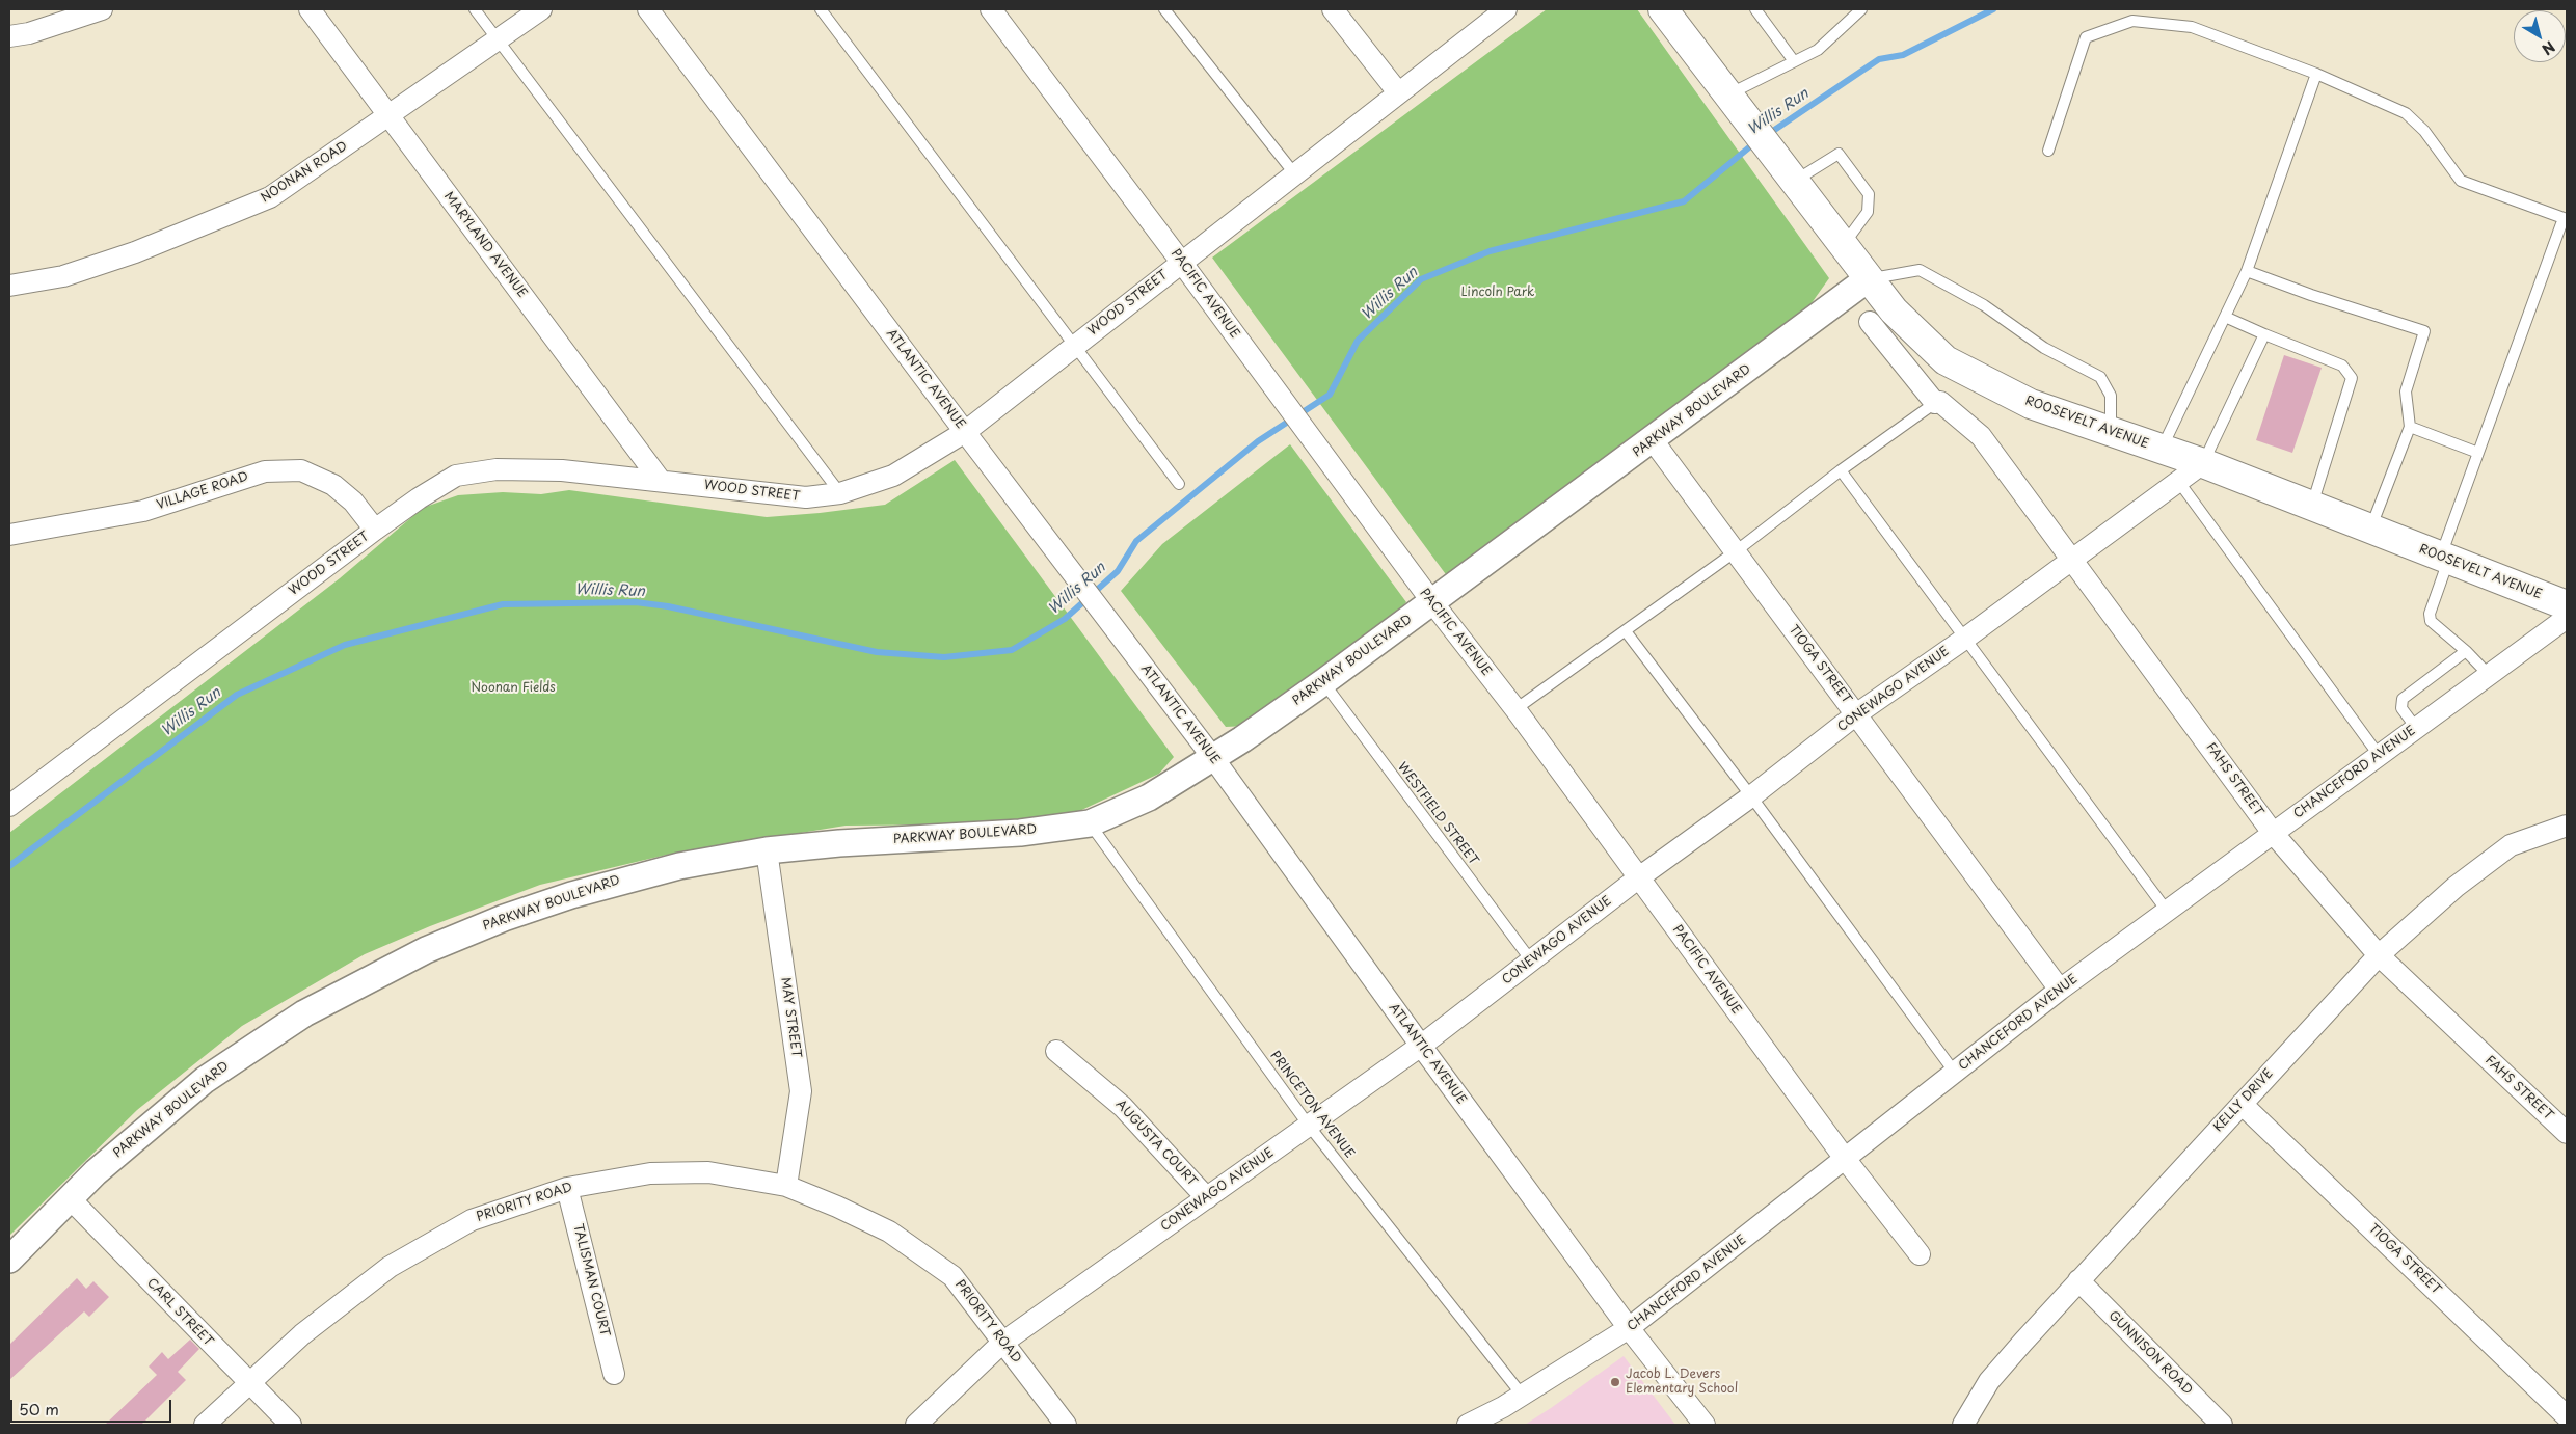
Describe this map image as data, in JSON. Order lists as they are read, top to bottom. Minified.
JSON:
{"streets":{"main road":["ROOSEVELT AVENUE"],"street":["NOONAN ROAD","MARYLAND AVENUE","PACIFIC AVENUE","WOOD STREET","ATLANTIC AVENUE","PARKWAY BOULEVARD","VILLAGE ROAD","TIOGA STREET","CONEWAGO AVENUE","CHANCEFORD AVENUE","FAHS STREET","MAY STREET","KELLY DRIVE","AUGUSTA COURT","PRIORITY ROAD","TALISMAN COURT","CARL STREET","GUNNISON ROAD"],"lane":["WESTFIELD STREET","PRINCETON AVENUE"]},"crossings":[["NOONAN ROAD","MARYLAND AVENUE"],["MARYLAND AVENUE","WOOD STREET"],["PACIFIC AVENUE","WOOD STREET"],["PACIFIC AVENUE","PARKWAY BOULEVARD"],["PACIFIC AVENUE","CONEWAGO AVENUE"],["PACIFIC AVENUE","CHANCEFORD AVENUE"],["WOOD STREET","ATLANTIC AVENUE"],["WOOD STREET","VILLAGE ROAD"],["ATLANTIC AVENUE","PARKWAY BOULEVARD"],["ATLANTIC AVENUE","CONEWAGO AVENUE"],["ATLANTIC AVENUE","CHANCEFORD AVENUE"],["PARKWAY BOULEVARD","ROOSEVELT AVENUE"],["PARKWAY BOULEVARD","TIOGA STREET"],["PARKWAY BOULEVARD","WESTFIELD STREET"],["PARKWAY BOULEVARD","MAY STREET"],["PARKWAY BOULEVARD","PRINCETON AVENUE"],["PARKWAY BOULEVARD","CARL STREET"],["ROOSEVELT AVENUE","CONEWAGO AVENUE"],["ROOSEVELT AVENUE","CHANCEFORD AVENUE"],["TIOGA STREET","CONEWAGO AVENUE"],["TIOGA STREET","CHANCEFORD AVENUE"],["TIOGA STREET","KELLY DRIVE"],["CONEWAGO AVENUE","FAHS STREET"],["CONEWAGO AVENUE","WESTFIELD STREET"],["CONEWAGO AVENUE","PRINCETON AVENUE"],["CONEWAGO AVENUE","AUGUSTA COURT"],["CONEWAGO AVENUE","PRIORITY ROAD"],["CHANCEFORD AVENUE","FAHS STREET"],["CHANCEFORD AVENUE","PRINCETON AVENUE"],["FAHS STREET","KELLY DRIVE"],["MAY STREET","PRIORITY ROAD"],["KELLY DRIVE","GUNNISON ROAD"],["PRIORITY ROAD","TALISMAN COURT"],["PRIORITY ROAD","CARL STREET"]],"water":["Willis Run"],"parks":["Lincoln Park","Noonan Fields"],"places":["Jacob L. Devers Elementary School"],"scale_bar":"50 m","north":"bottom right"}
